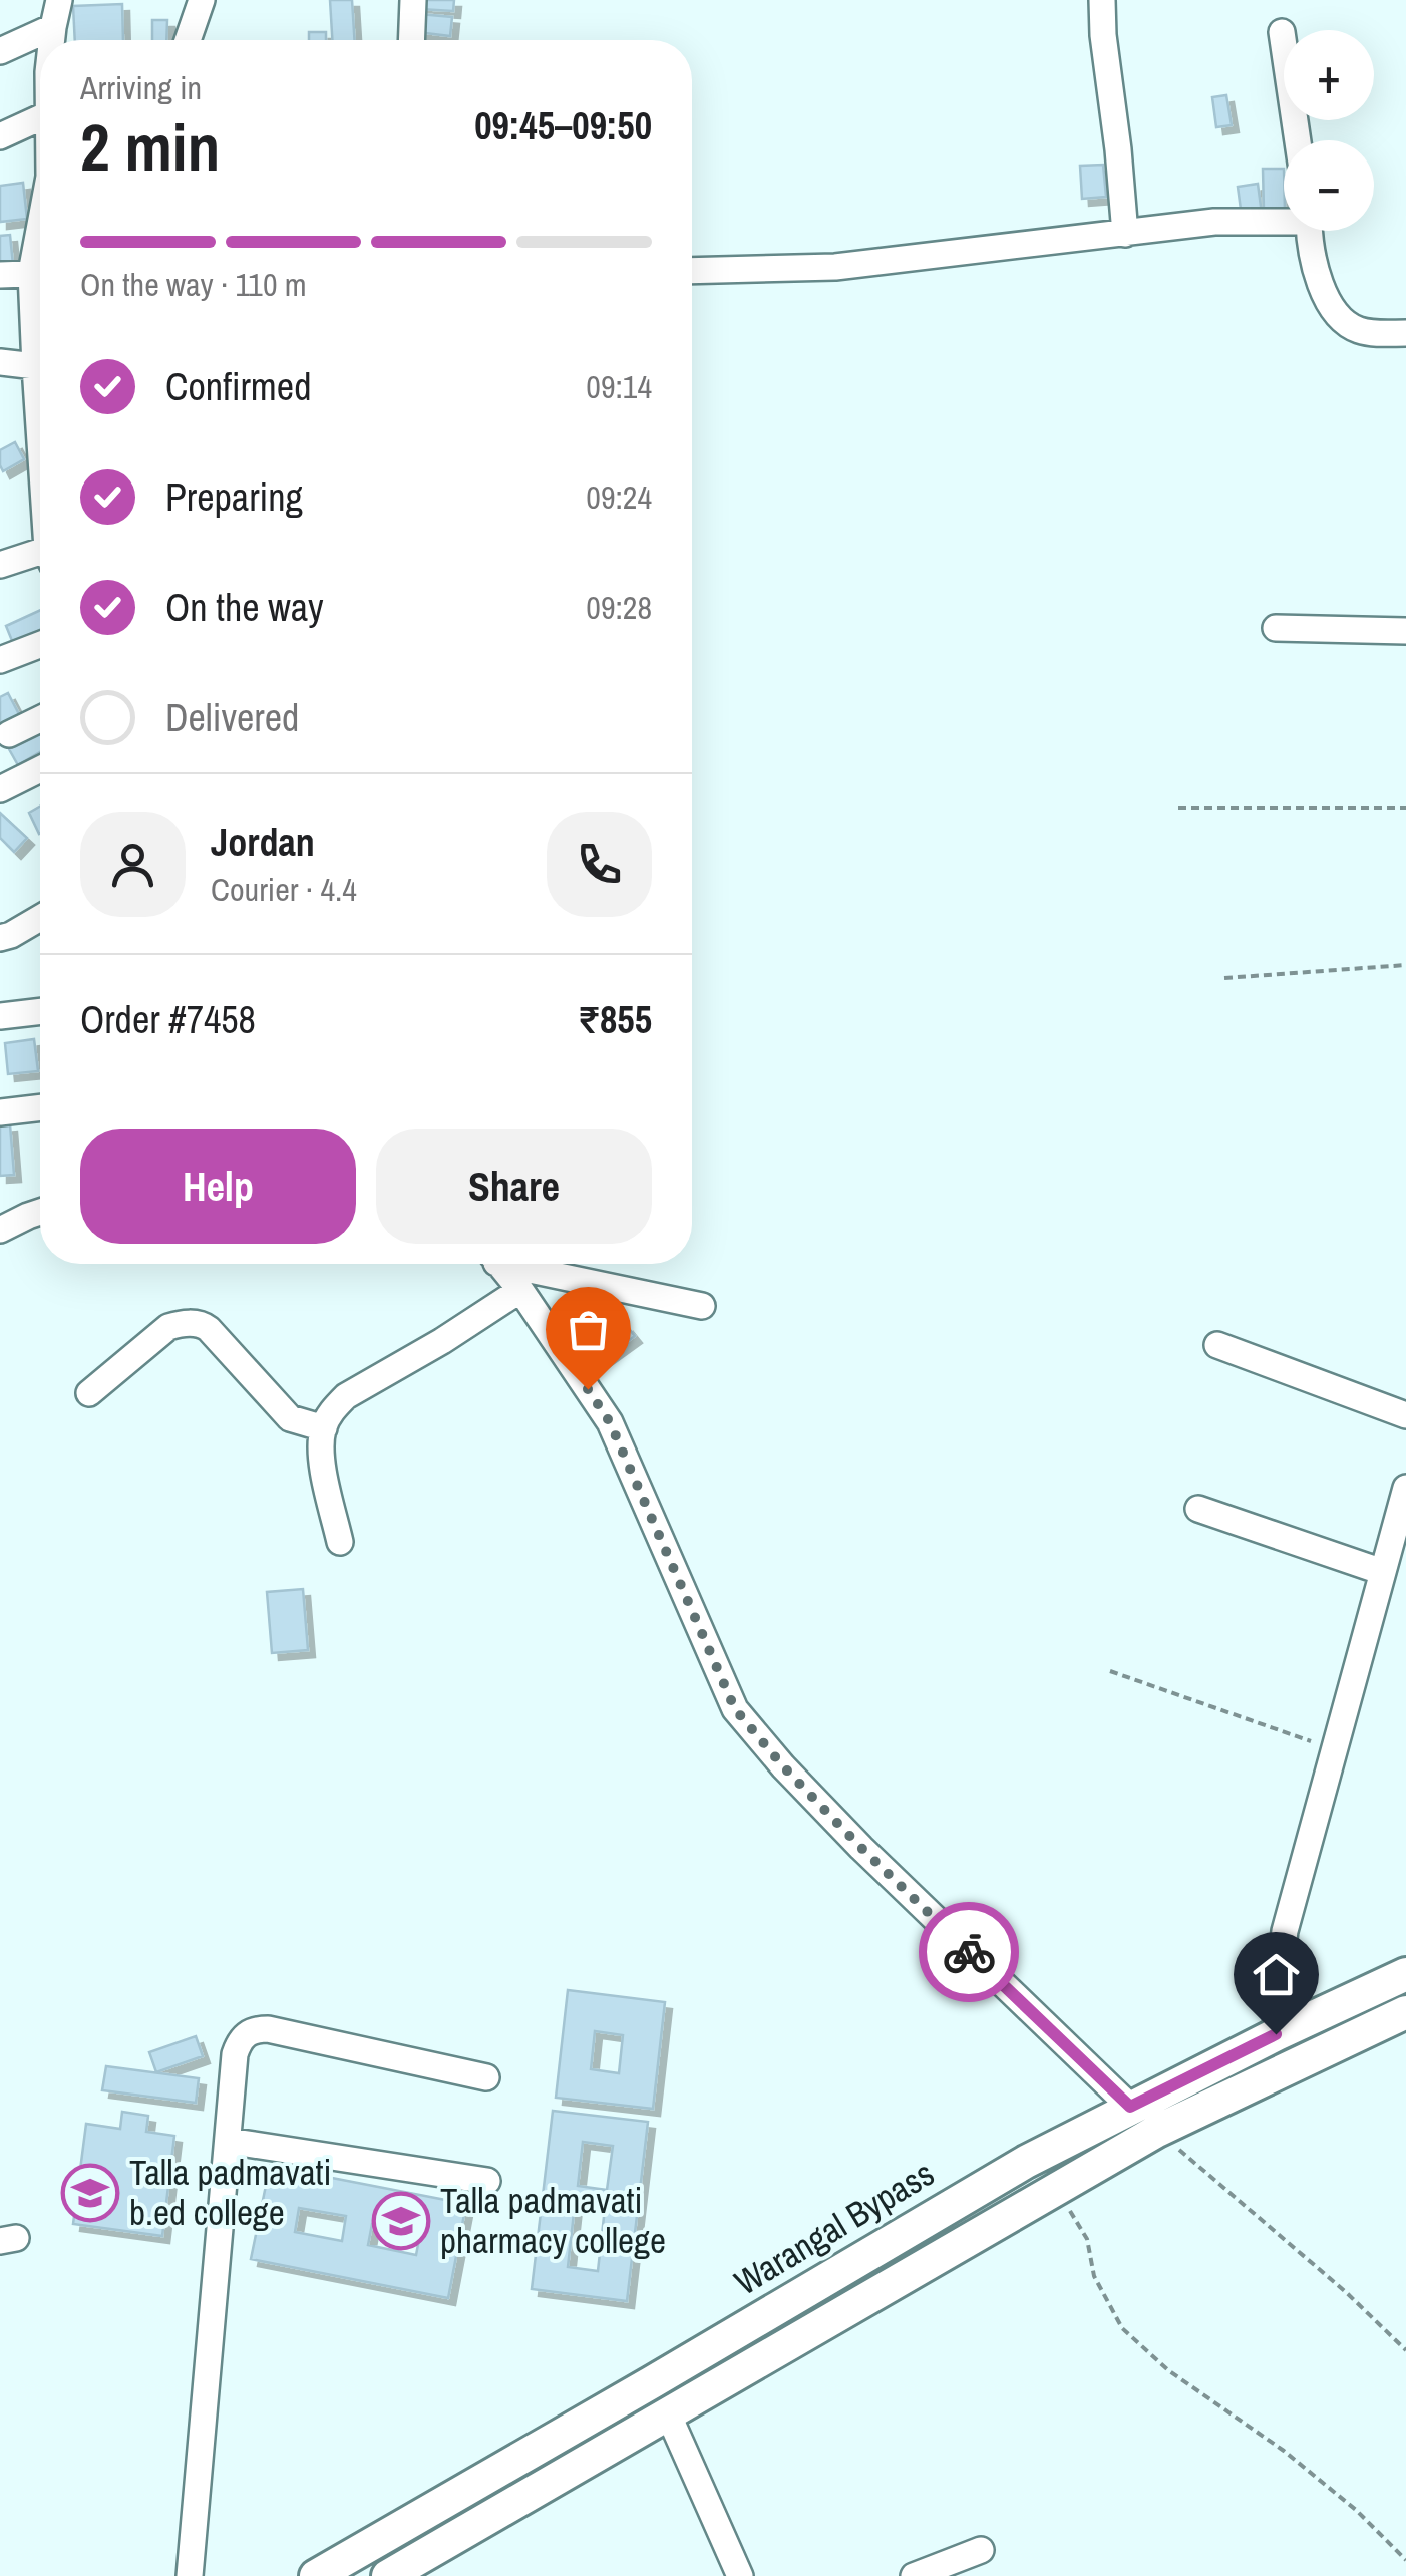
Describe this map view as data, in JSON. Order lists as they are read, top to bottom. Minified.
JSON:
{"streets":{"main road":["Warangal Bypass"]},"places":{"school or university":["Talla padmavati b.ed college","Talla padmavati pharmacy college"]},"page":{"map_buttons":["+","−"],"heading":["2 min","Arriving in","09:45–09:50"],"panel":["Jordan","Courier · 4.4","Order #7458","₹855"],"bar":"On the way · 110 m","list":[["Confirmed","09:14"],["Preparing","09:24"],["On the way","09:28"],"Delivered"],"buttons":["Help","Share"]}}
